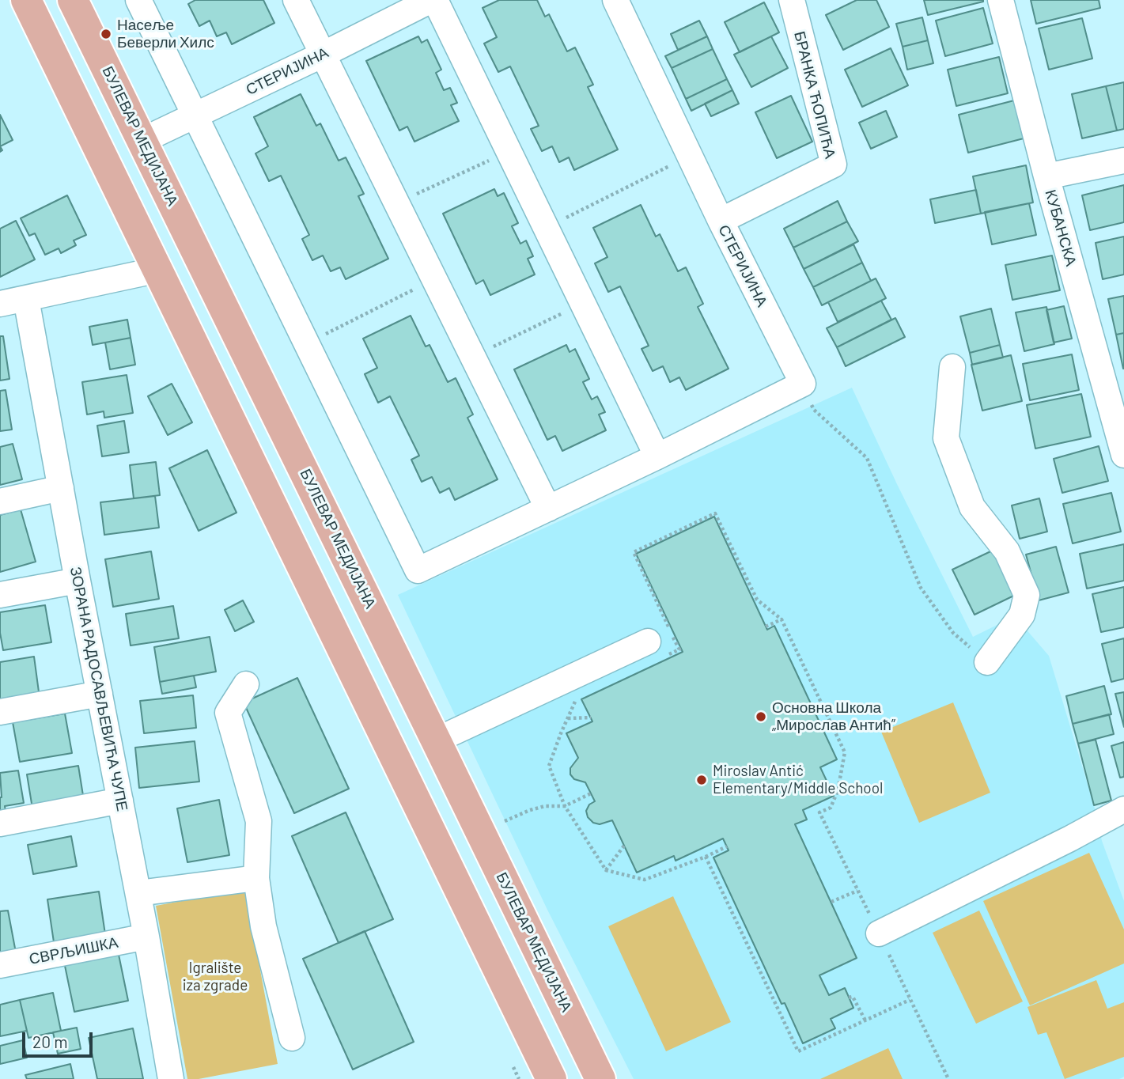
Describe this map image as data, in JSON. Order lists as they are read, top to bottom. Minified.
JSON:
{"streets":{"main road":["БУЛЕВАР МЕДИЈАНА"],"street":["СТЕРИЈИНА","БРАНКА ЋОПИЋА","КУБАНСКА","ЗОРАНА РАДОСАВЉЕВИЋА ЧУПЕ","СВРЉИШКА"]},"crossings":[["СТЕРИЈИНА","БРАНКА ЋОПИЋА"],["СТЕРИЈИНА","БУЛЕВАР МЕДИЈАНА"],["ЗОРАНА РАДОСАВЉЕВИЋА ЧУПЕ","СВРЉИШКА"]],"parks":["Igralište iza zgrade"],"places":["Насеље Беверли Хилс","Основна Школа „Мирослав Антић”","Miroslav Antić Elementary/Middle School"],"scale_bar":"20 m"}
